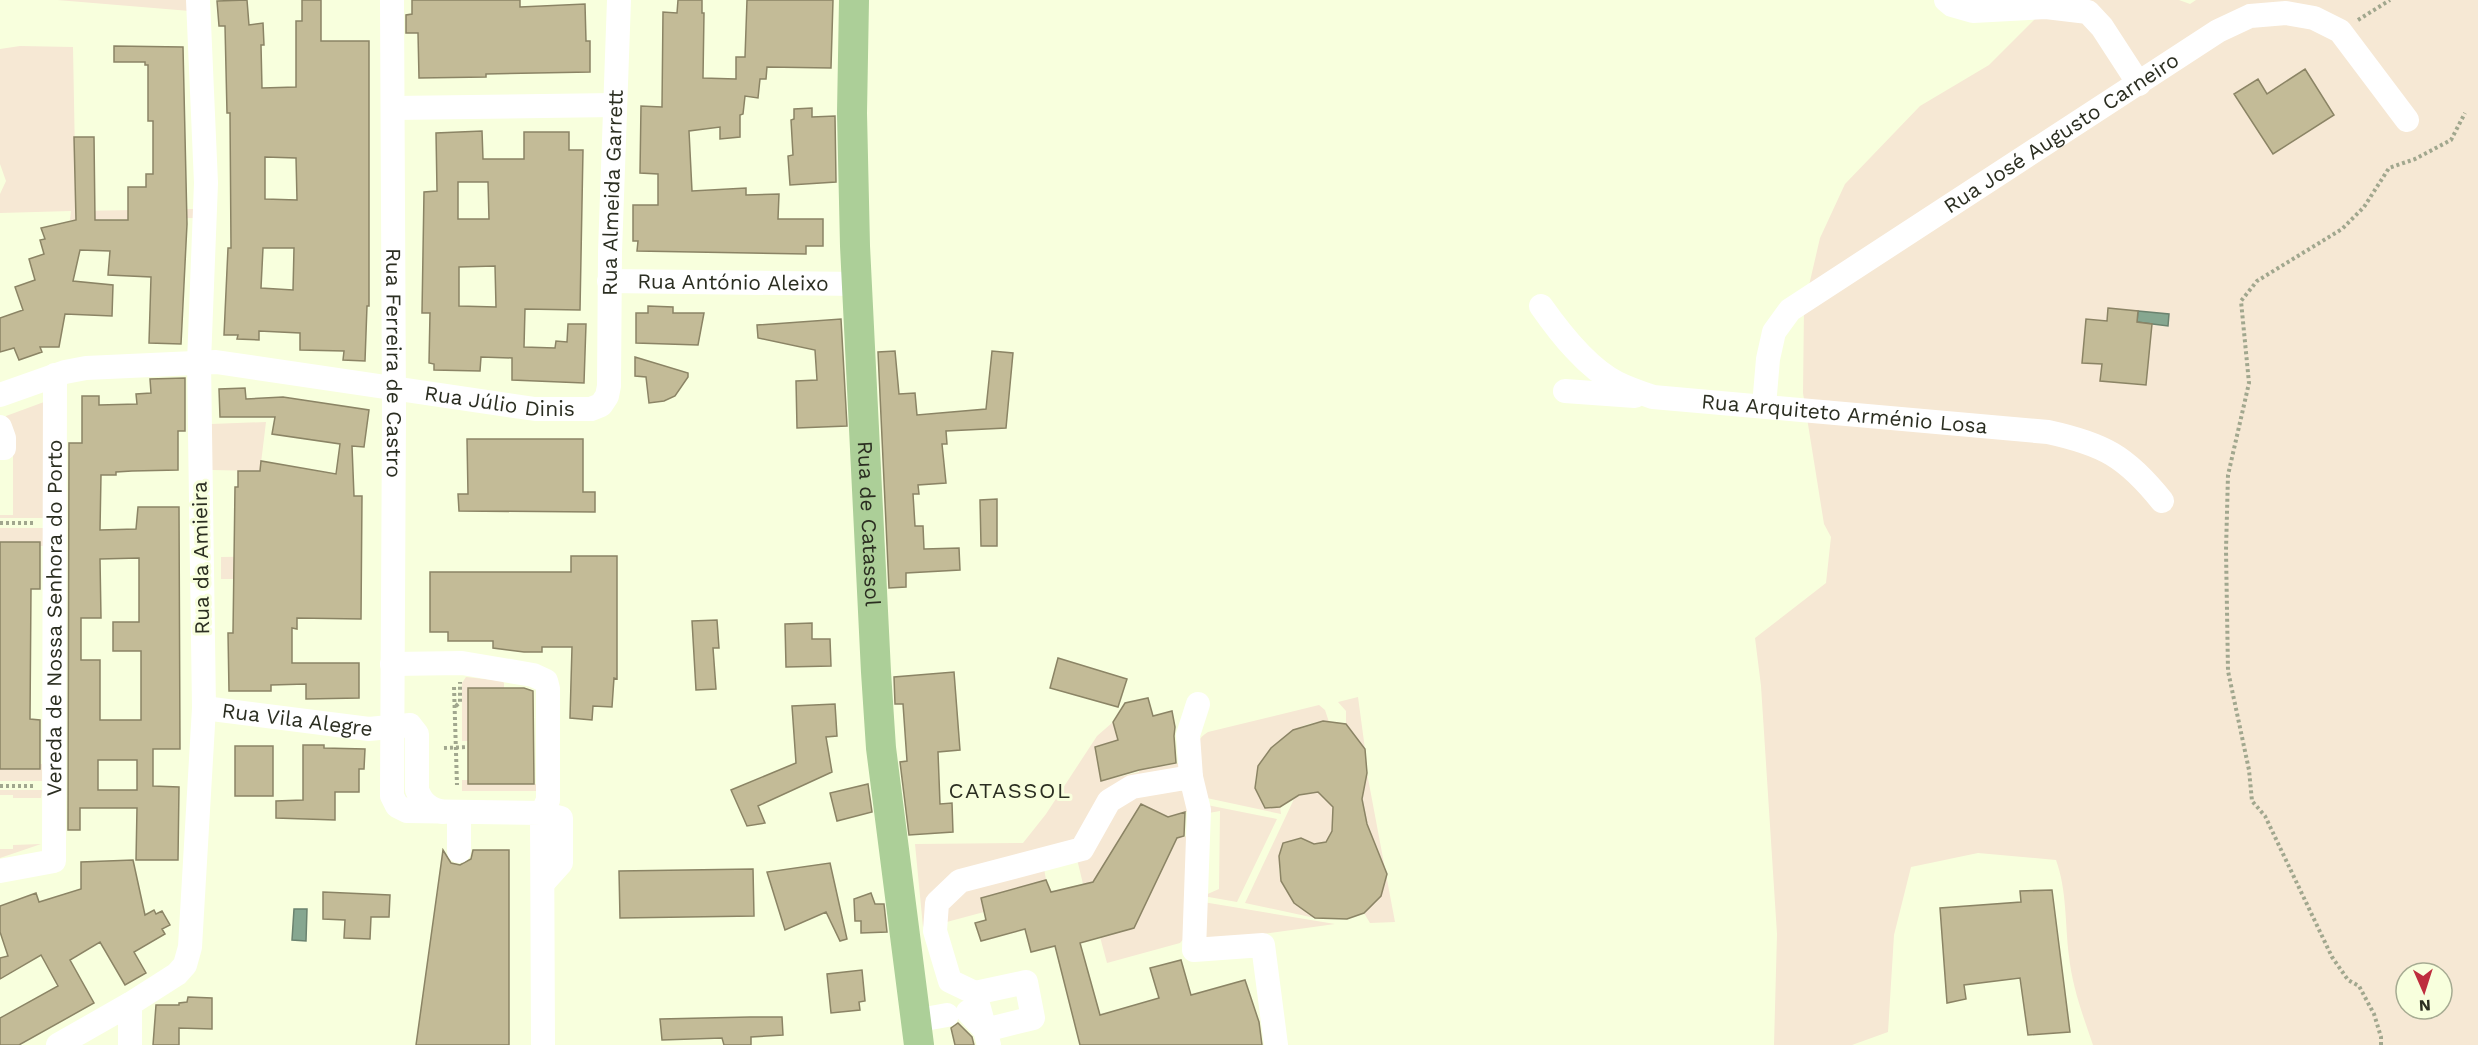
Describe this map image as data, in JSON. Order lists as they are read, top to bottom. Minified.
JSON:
{"streets":{"main road":["Rua de Catassol"],"street":["Rua José Augusto Carneiro","Rua Almeida Garrett","Rua António Aleixo","Rua Ferreira de Castro","Rua Júlio Dinis","Rua Arquiteto Arménio Losa","Rua da Amieira","Vereda de Nossa Senhora do Porto","Rua Vila Alegre"]},"crossings":[["Rua José Augusto Carneiro","Rua Arquiteto Arménio Losa"],["Rua Almeida Garrett","Rua António Aleixo"],["Rua Almeida Garrett","Rua Júlio Dinis"],["Rua António Aleixo","Rua de Catassol"],["Rua Ferreira de Castro","Rua Júlio Dinis"],["Rua Ferreira de Castro","Rua Vila Alegre"],["Rua Júlio Dinis","Rua da Amieira"],["Rua Júlio Dinis","Vereda de Nossa Senhora do Porto"],["Rua da Amieira","Rua Vila Alegre"]],"districts":["CATASSOL"],"north":"bottom"}
